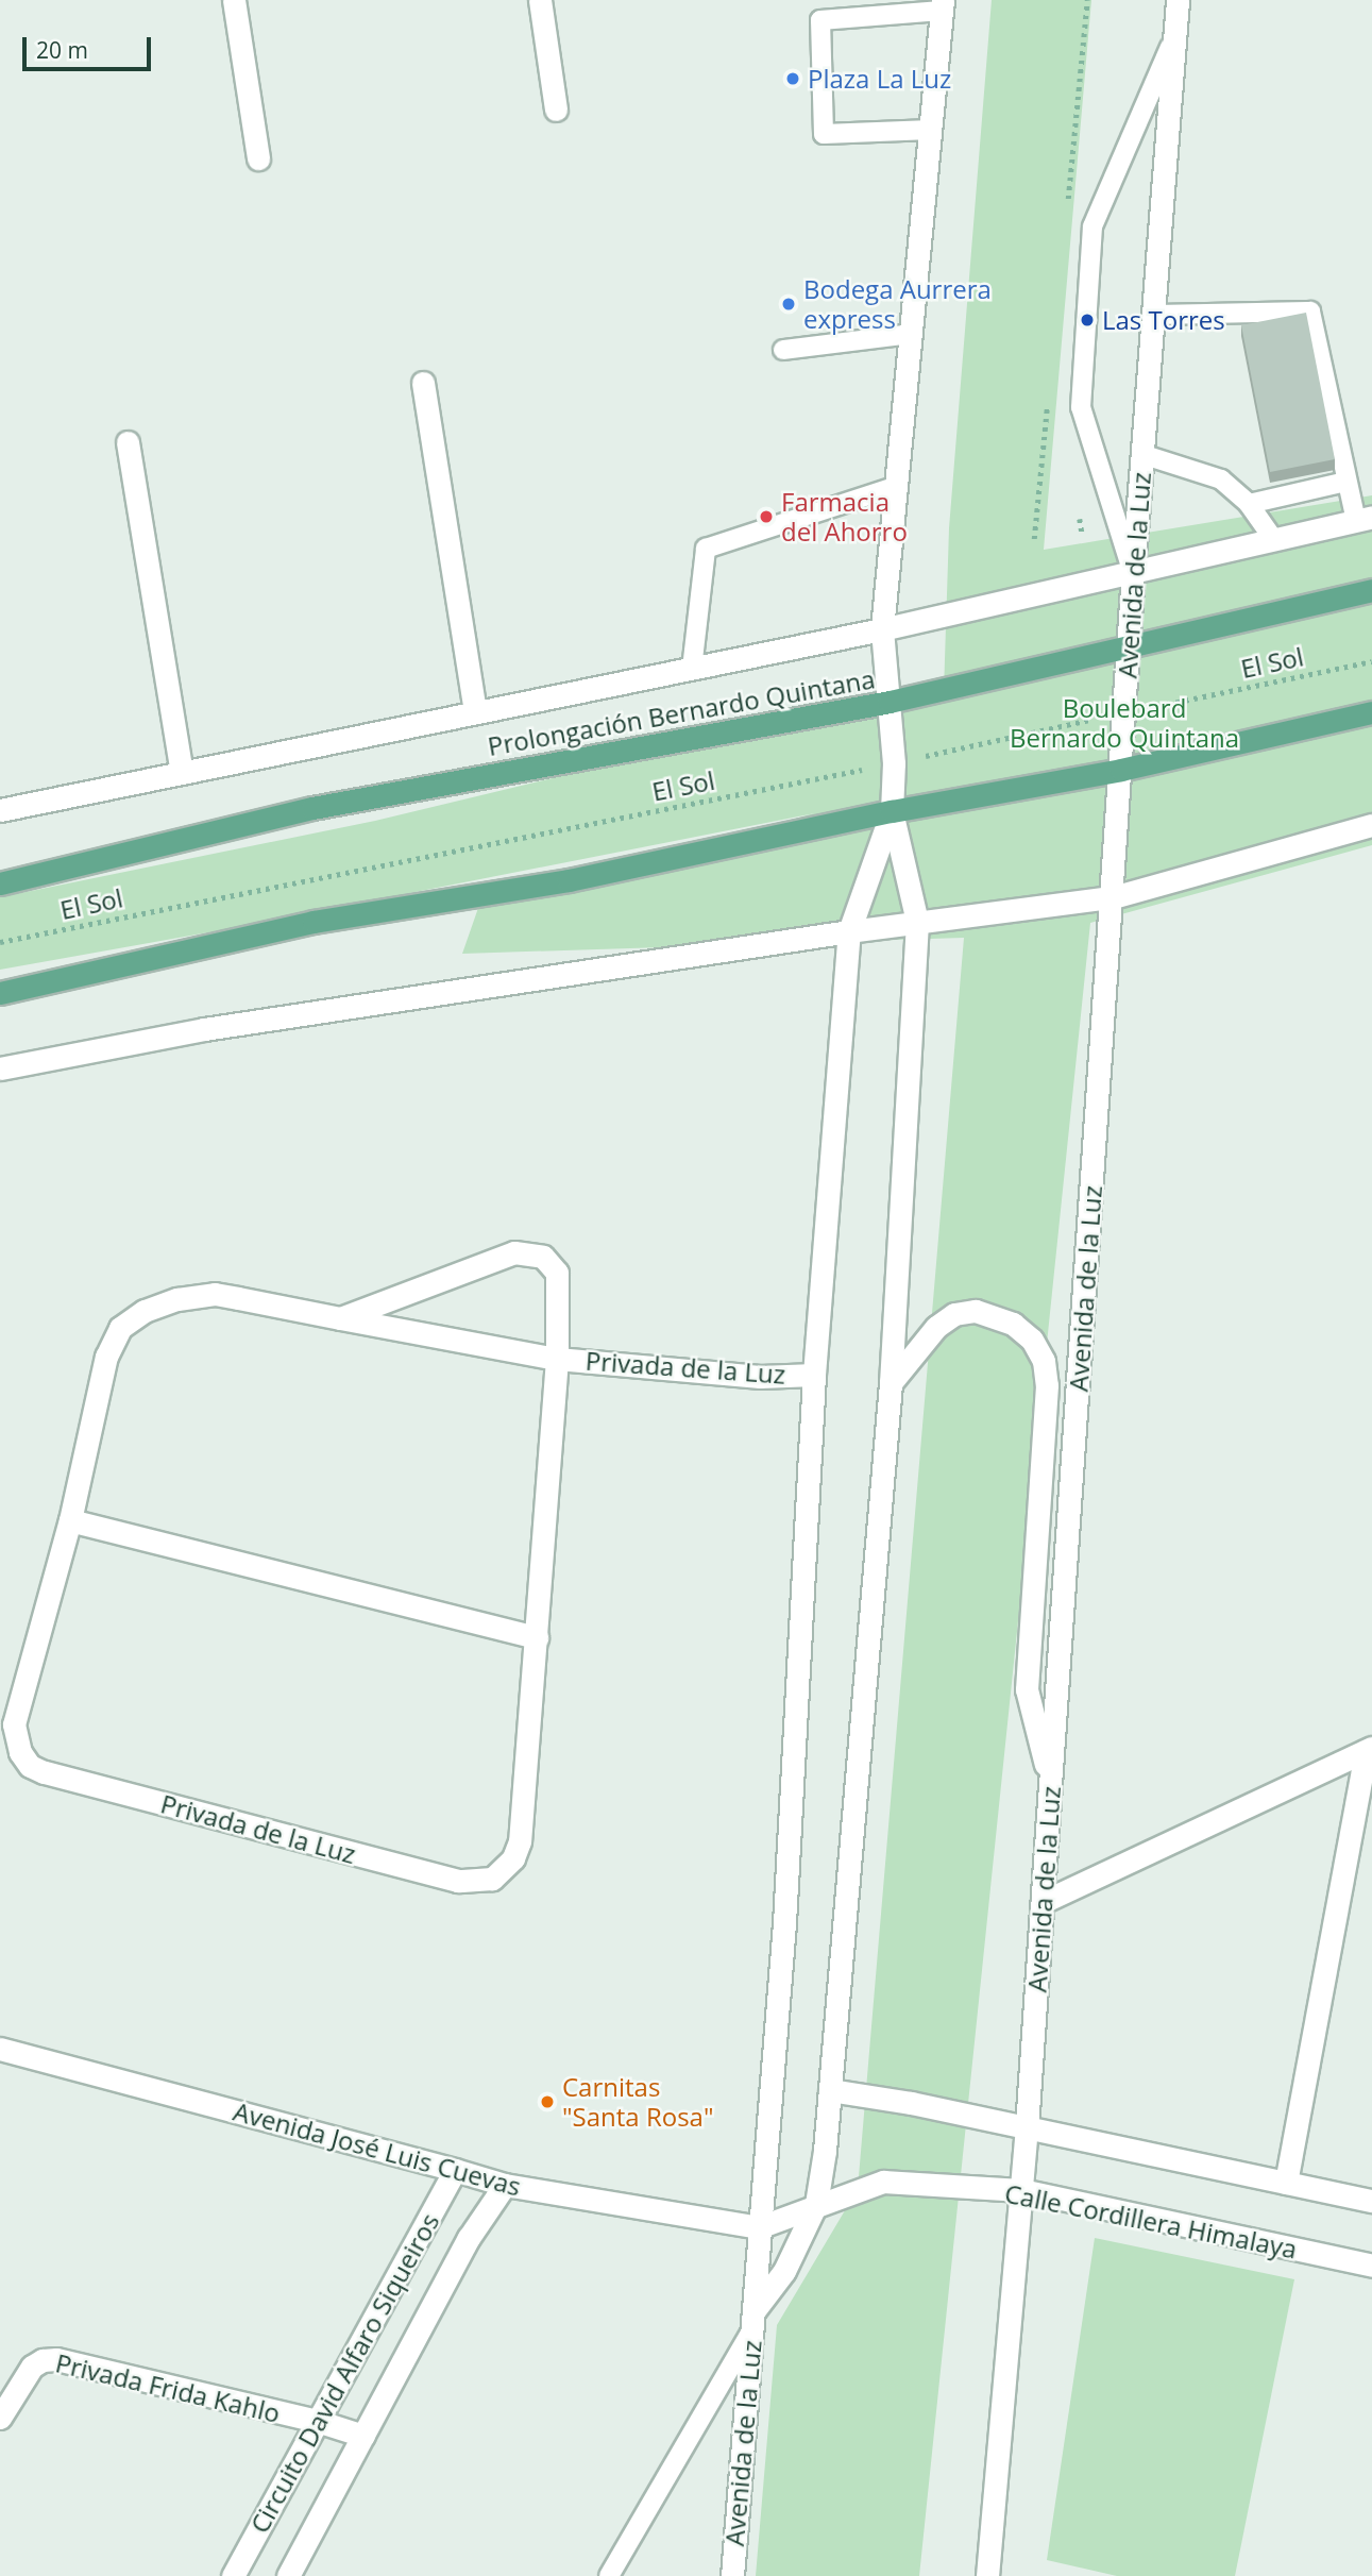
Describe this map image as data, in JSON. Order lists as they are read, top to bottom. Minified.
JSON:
{"streets":{"main road":["Prolongación Bernardo Quintana"],"street":["Avenida de la Luz","Privada de la Luz","Avenida José Luis Cuevas","Calle Cordillera Himalaya","Circuito David Alfaro Siqueiros","Privada Frida Kahlo"],"path":["El Sol"]},"crossings":[["Avenida de la Luz","El Sol"],["Avenida de la Luz","Prolongación Bernardo Quintana"],["Avenida de la Luz","Privada de la Luz"],["Avenida de la Luz","Avenida José Luis Cuevas"],["Avenida de la Luz","Calle Cordillera Himalaya"],["Avenida José Luis Cuevas","Calle Cordillera Himalaya"],["Avenida José Luis Cuevas","Circuito David Alfaro Siqueiros"],["Circuito David Alfaro Siqueiros","Privada Frida Kahlo"]],"parks":["Boulebard Bernardo Quintana"],"places":["Plaza La Luz","Bodega Aurrera express","Las Torres","Farmacia del Ahorro","Carnitas \"Santa Rosa\""],"scale_bar":"20 m"}
